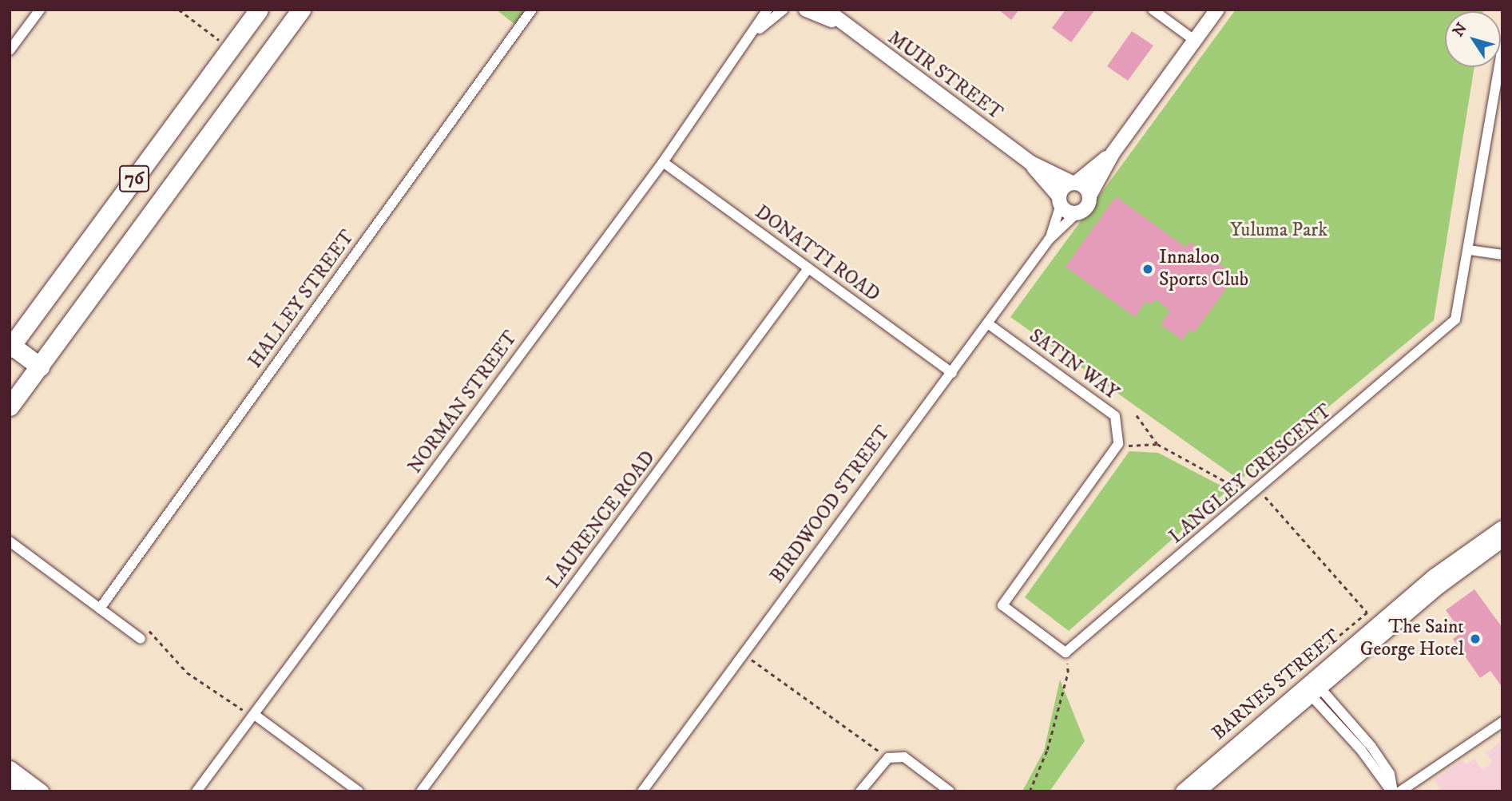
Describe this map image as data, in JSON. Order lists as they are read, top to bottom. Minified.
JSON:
{"streets":{"highway":["76"],"main road":["MUIR STREET","BARNES STREET"],"street":["DONATTI ROAD","HALLEY STREET","SATIN WAY","NORMAN STREET","LANGLEY CRESCENT","BIRDWOOD STREET","LAURENCE ROAD"]},"crossings":[["MUIR STREET","BIRDWOOD STREET"],["DONATTI ROAD","NORMAN STREET"],["DONATTI ROAD","BIRDWOOD STREET"],["DONATTI ROAD","LAURENCE ROAD"],["SATIN WAY","BIRDWOOD STREET"]],"parks":["Yuluma Park"],"places":["Innaloo Sports Club","The Saint George Hotel"],"north":"top left"}
